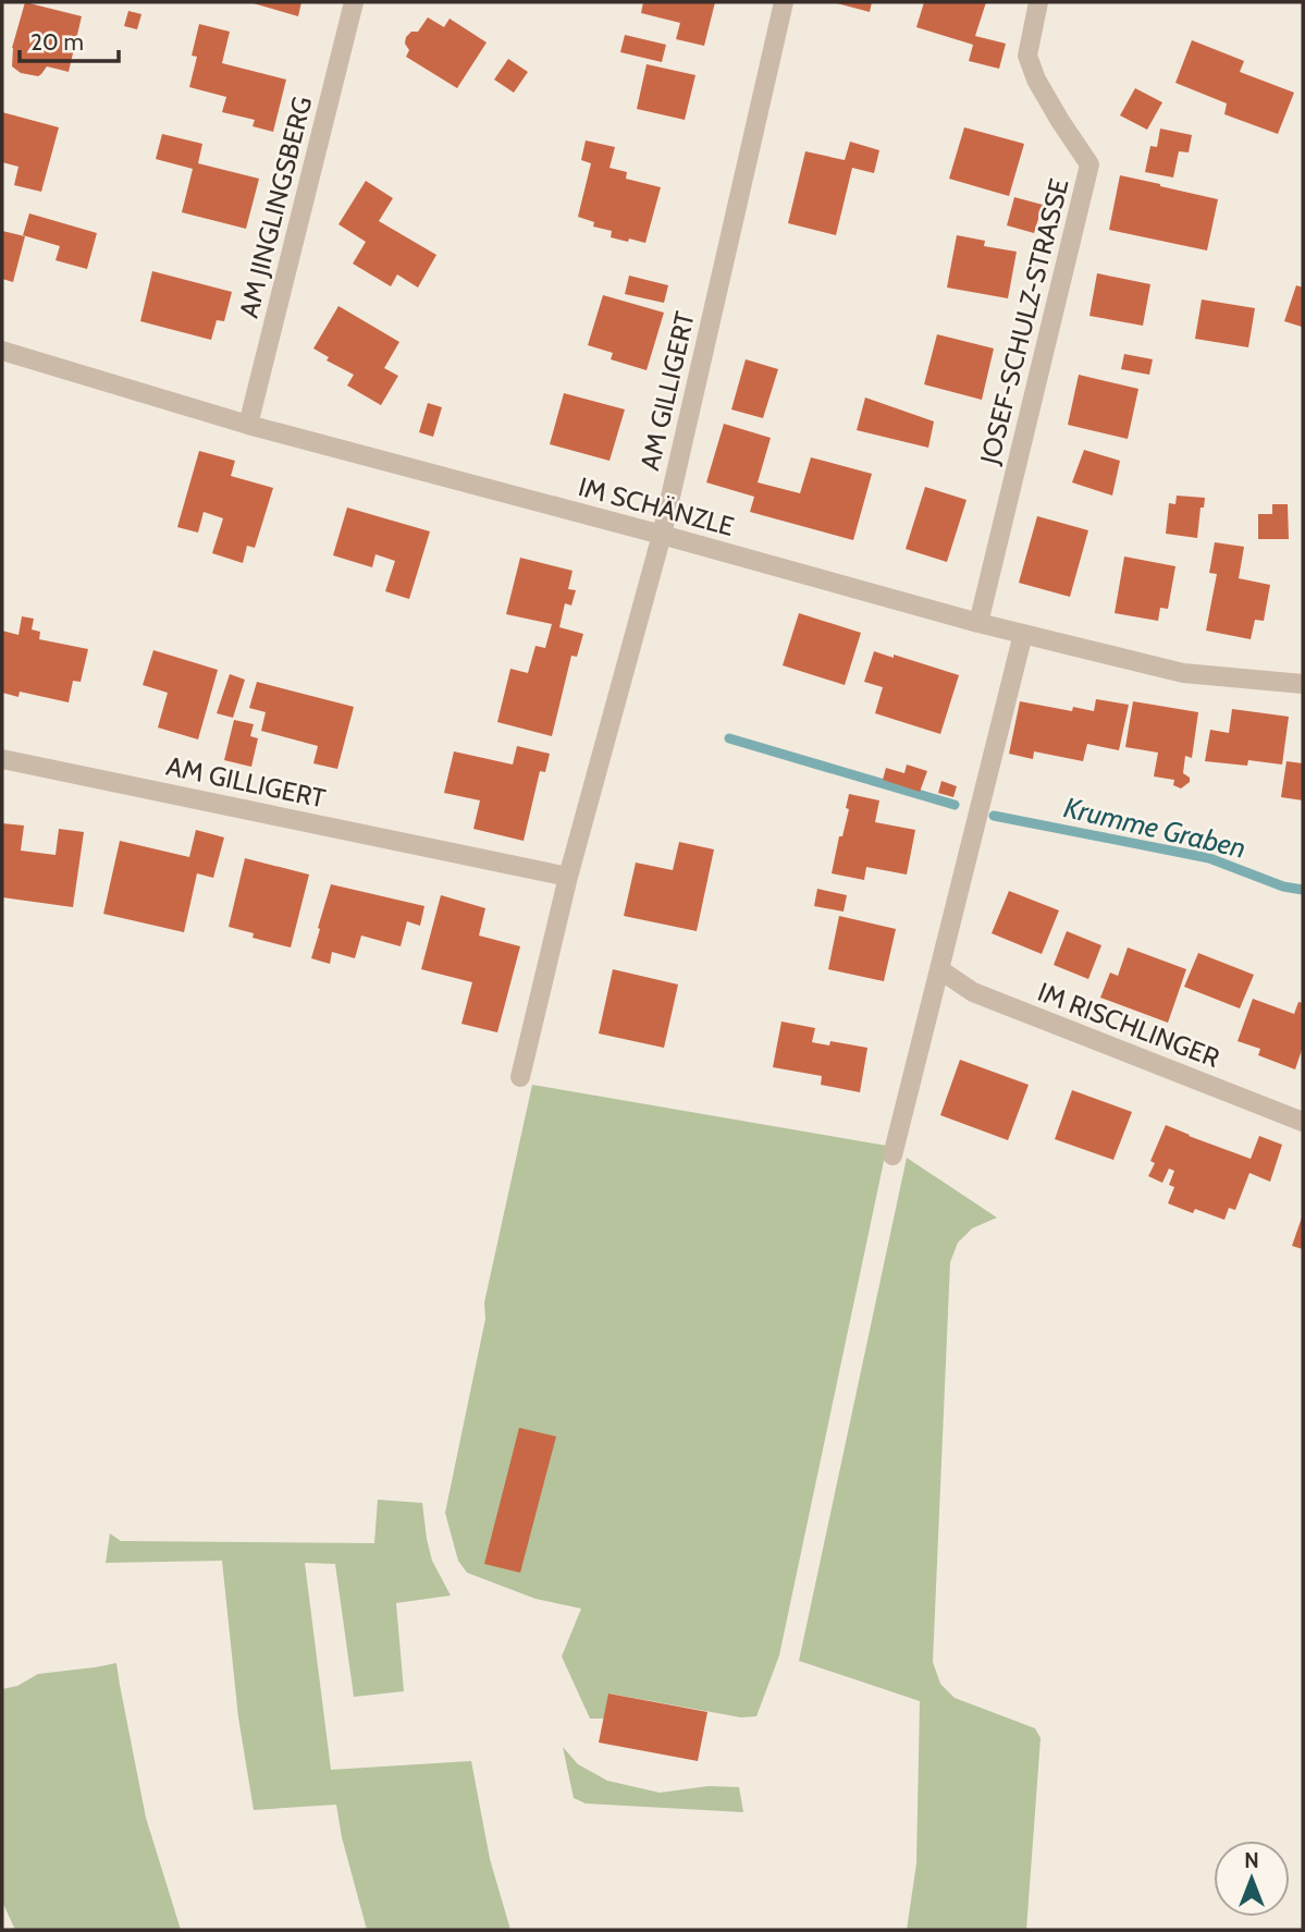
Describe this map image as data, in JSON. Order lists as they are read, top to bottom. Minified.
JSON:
{"streets":{"street":["AM JINGLINGSBERG","JOSEF-SCHULZ-STRASSE","AM GILLIGERT","IM SCHÄNZLE","IM RISCHLINGER"]},"crossings":[["AM JINGLINGSBERG","IM SCHÄNZLE"],["JOSEF-SCHULZ-STRASSE","IM SCHÄNZLE"],["AM GILLIGERT","IM SCHÄNZLE"]],"water":["Krumme Graben"],"scale_bar":"20 m","north":"top"}
